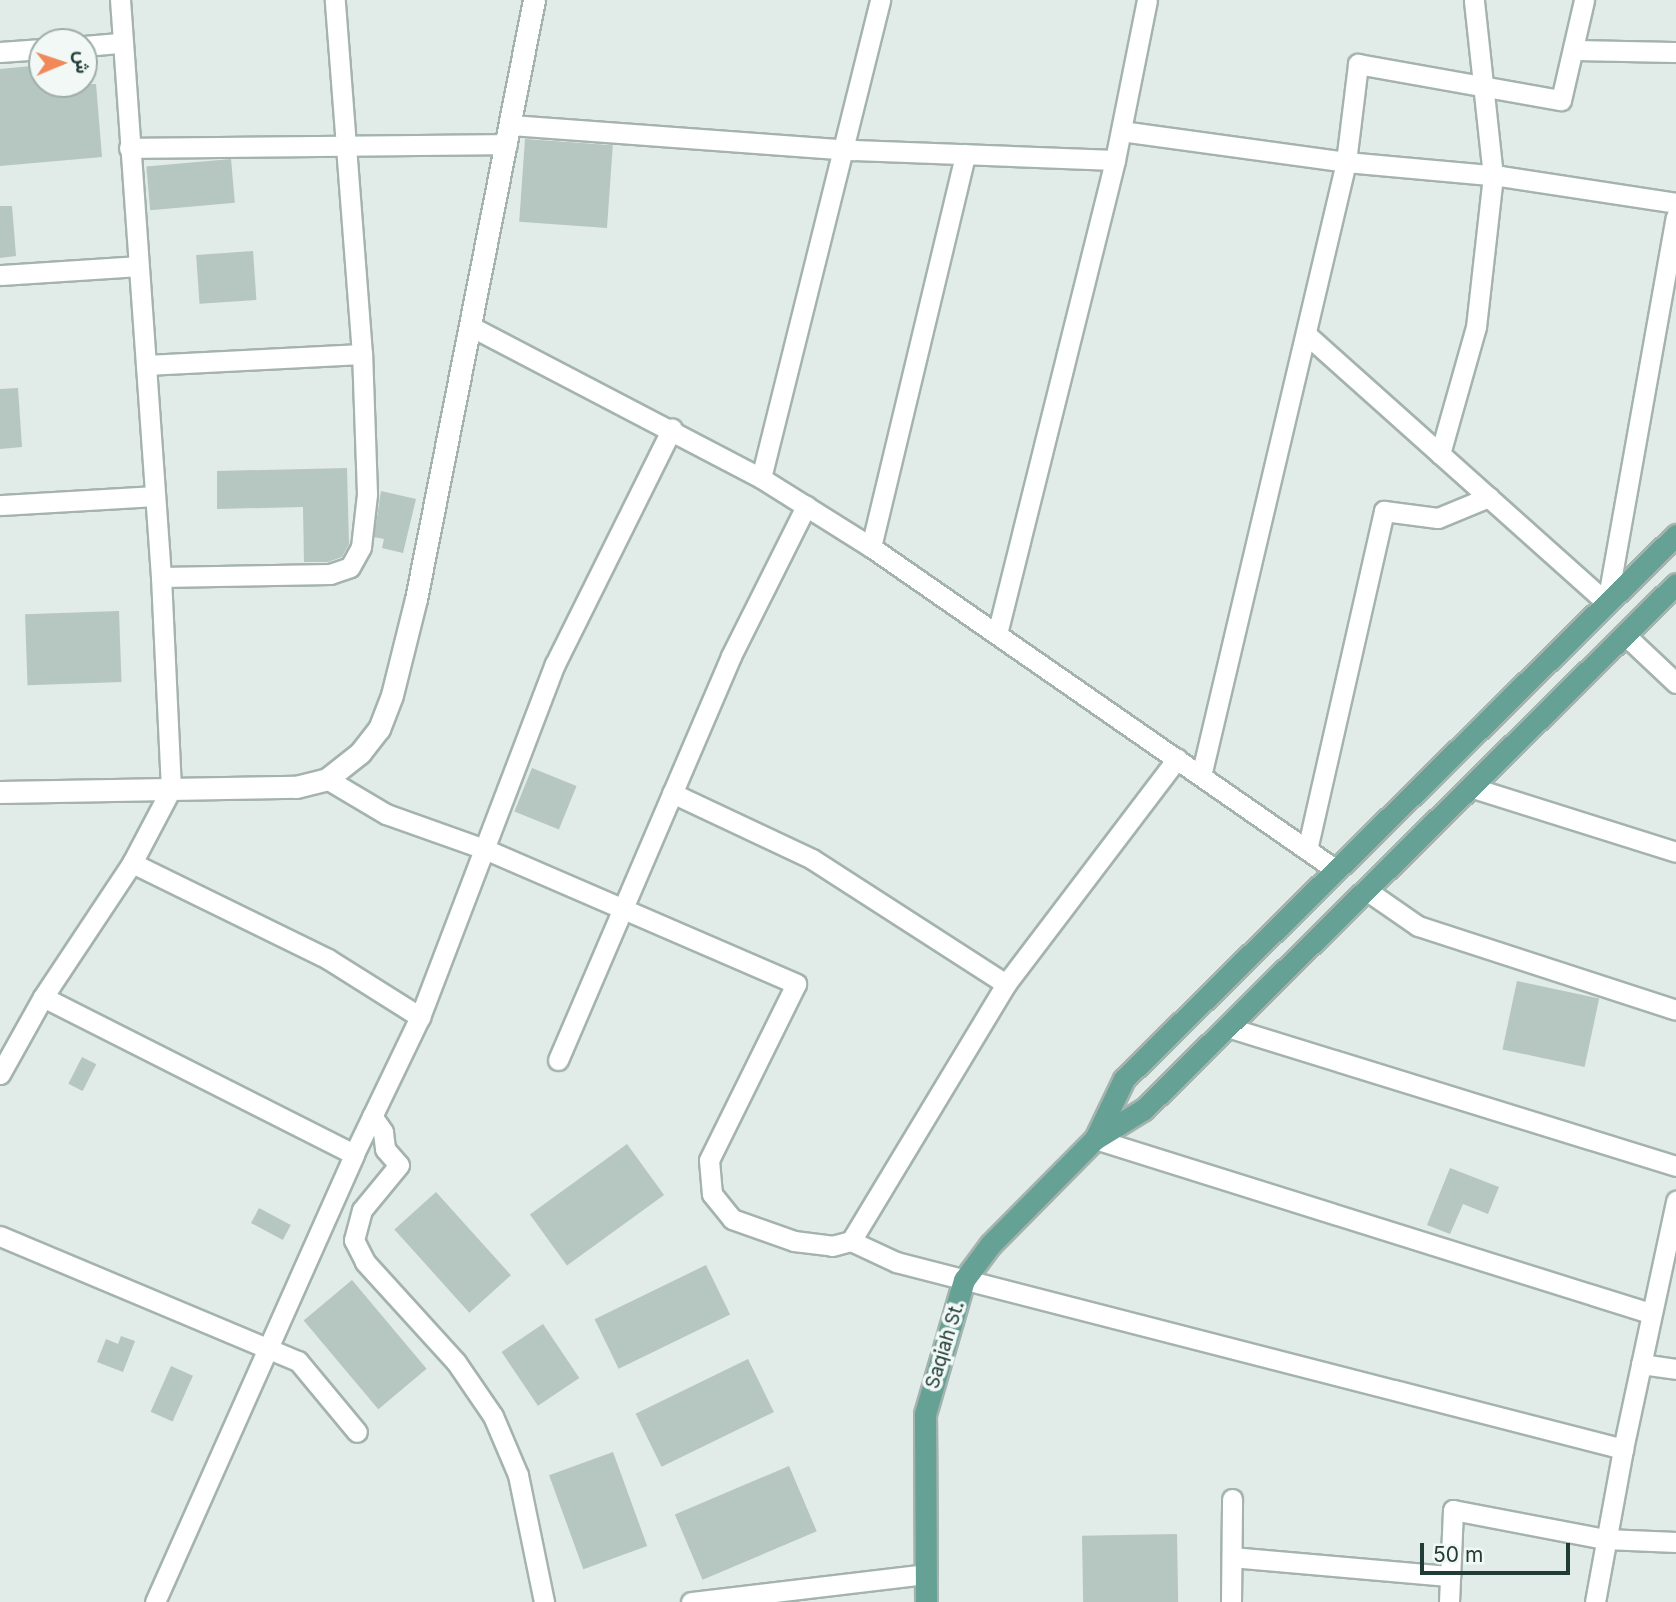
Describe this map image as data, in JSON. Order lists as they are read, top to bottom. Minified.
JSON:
{"streets":{"main road":["Saqiah St."]},"scale_bar":"50 m","north":"right"}
